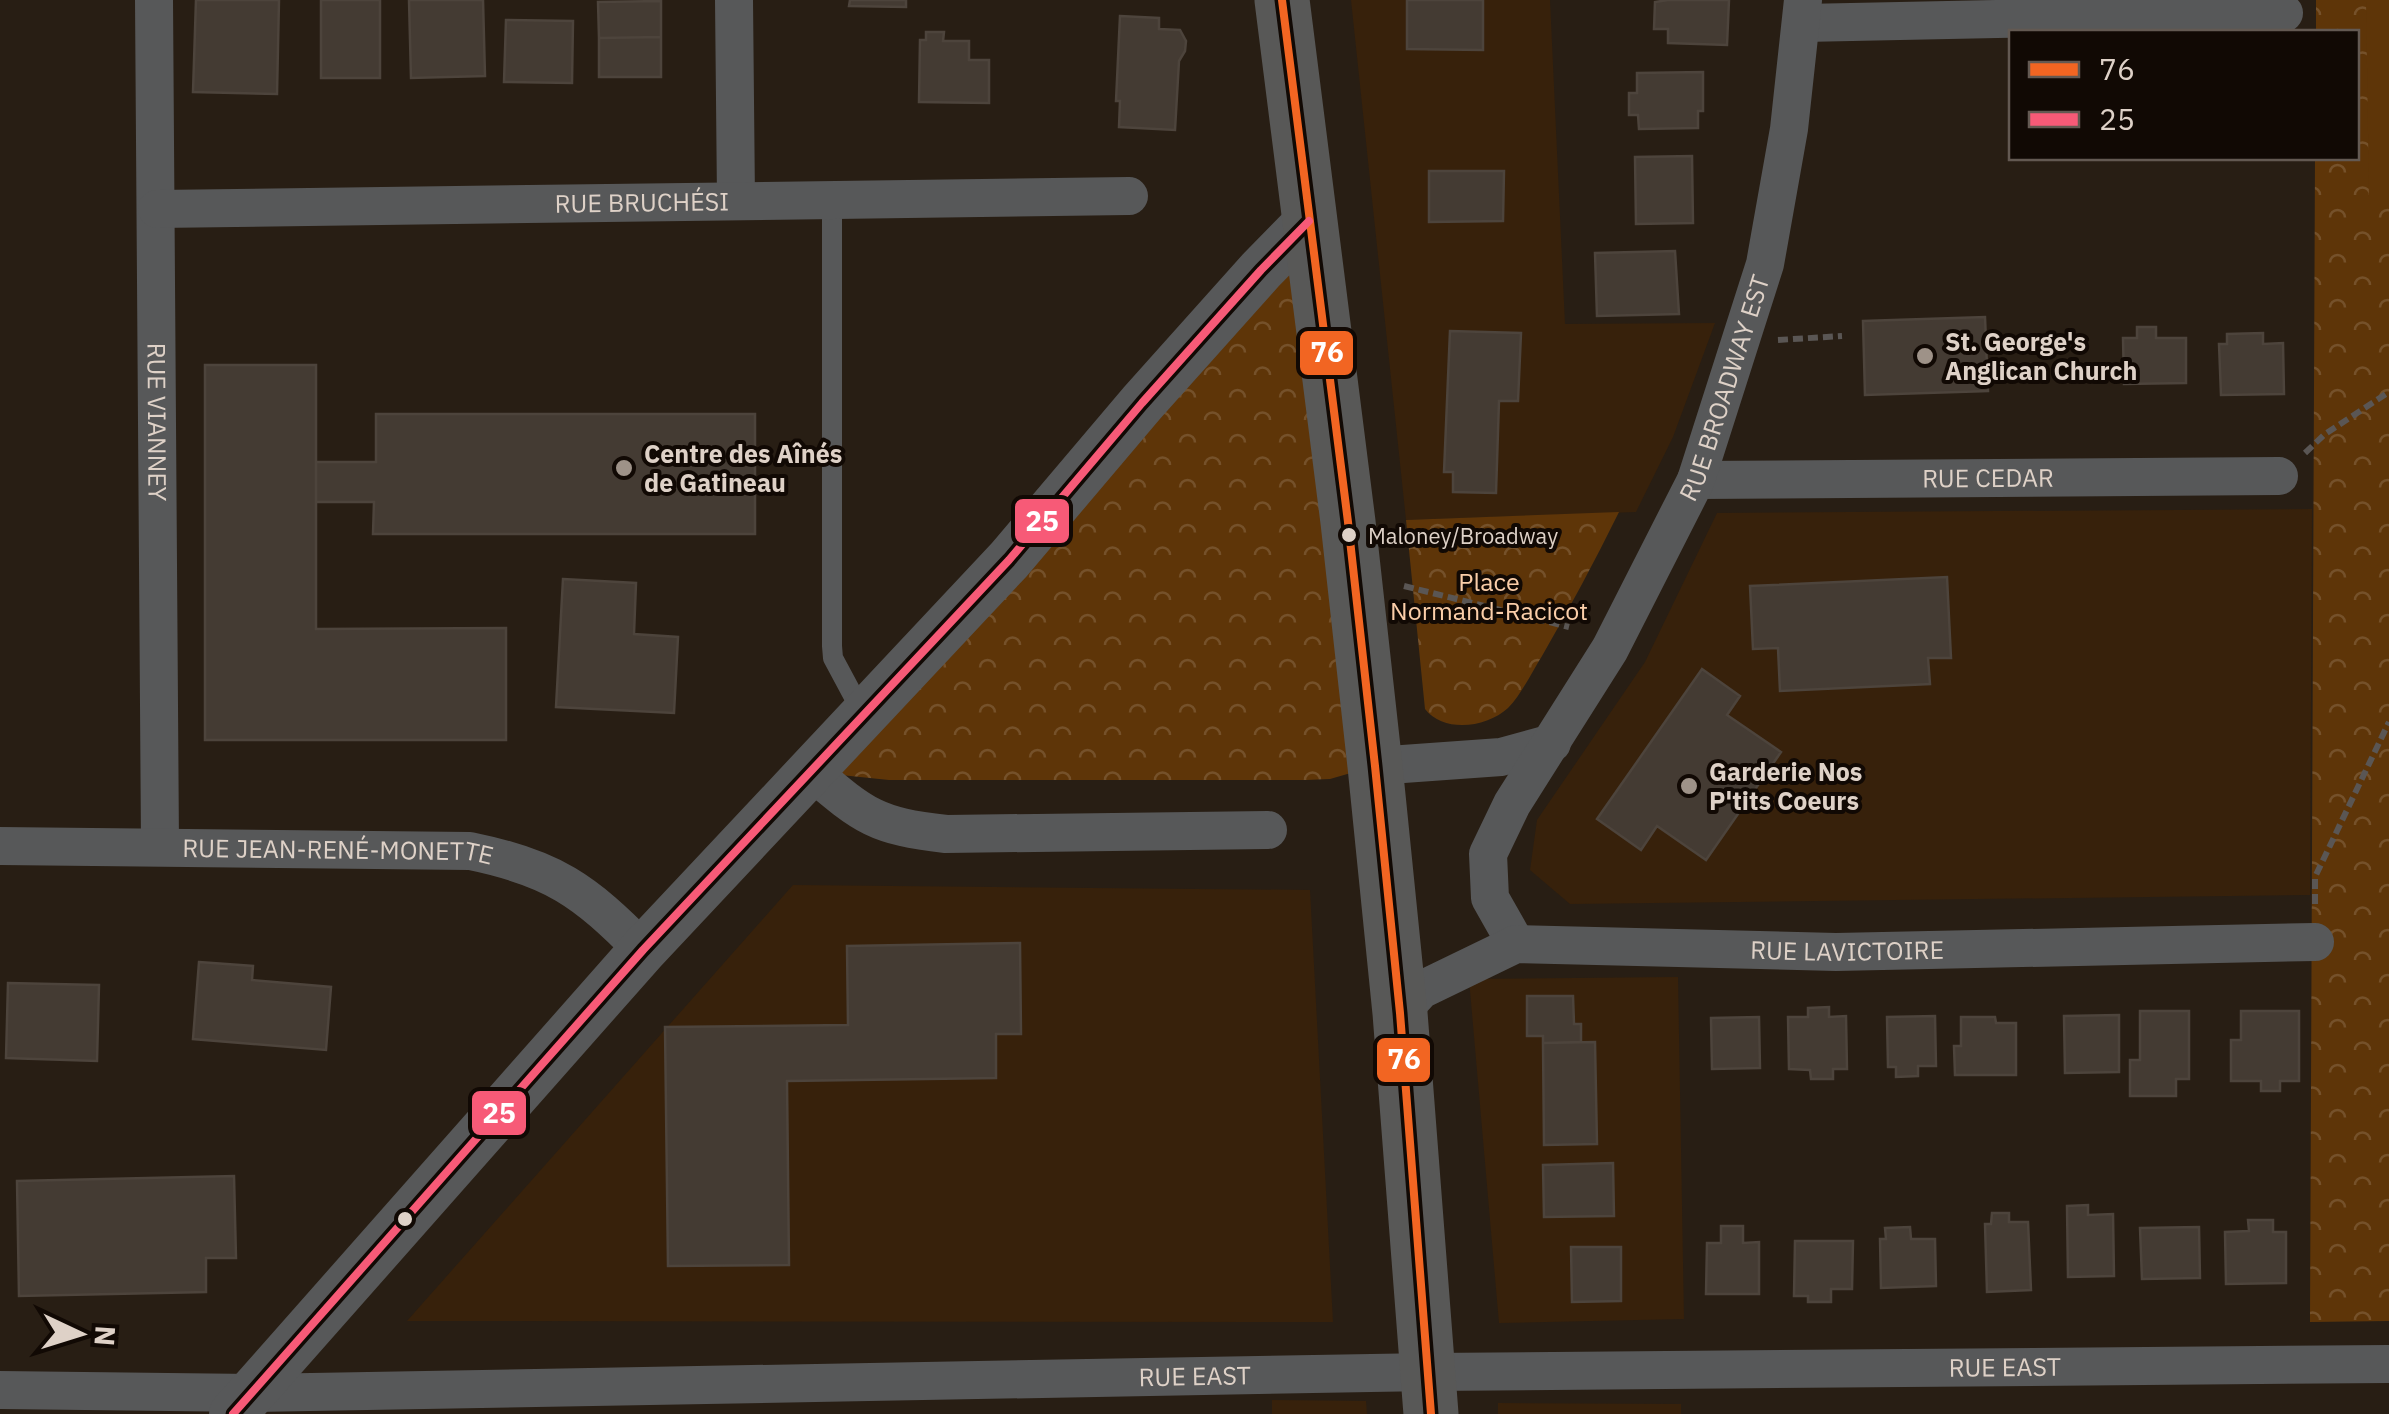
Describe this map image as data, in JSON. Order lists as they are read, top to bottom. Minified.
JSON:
{"streets":{"street":["RUE BRUCHÉSI","RUE BROADWAY EST","RUE VIANNEY","RUE CEDAR","RUE JEAN-RENÉ-MONETTE","RUE LAVICTOIRE","RUE EAST"]},"crossings":[["RUE BRUCHÉSI","RUE VIANNEY"],["RUE BROADWAY EST","RUE CEDAR"],["RUE BROADWAY EST","RUE LAVICTOIRE"],["RUE VIANNEY","RUE JEAN-RENÉ-MONETTE"]],"parks":["Place Normand-Racicot"],"places":["St. George's Anglican Church","Centre des Aînés de Gatineau","Maloney/Broadway","Garderie Nos P'tits Coeurs"],"lines":["transit line 76","transit line 25"],"legend":["76","25"],"north":"right"}
